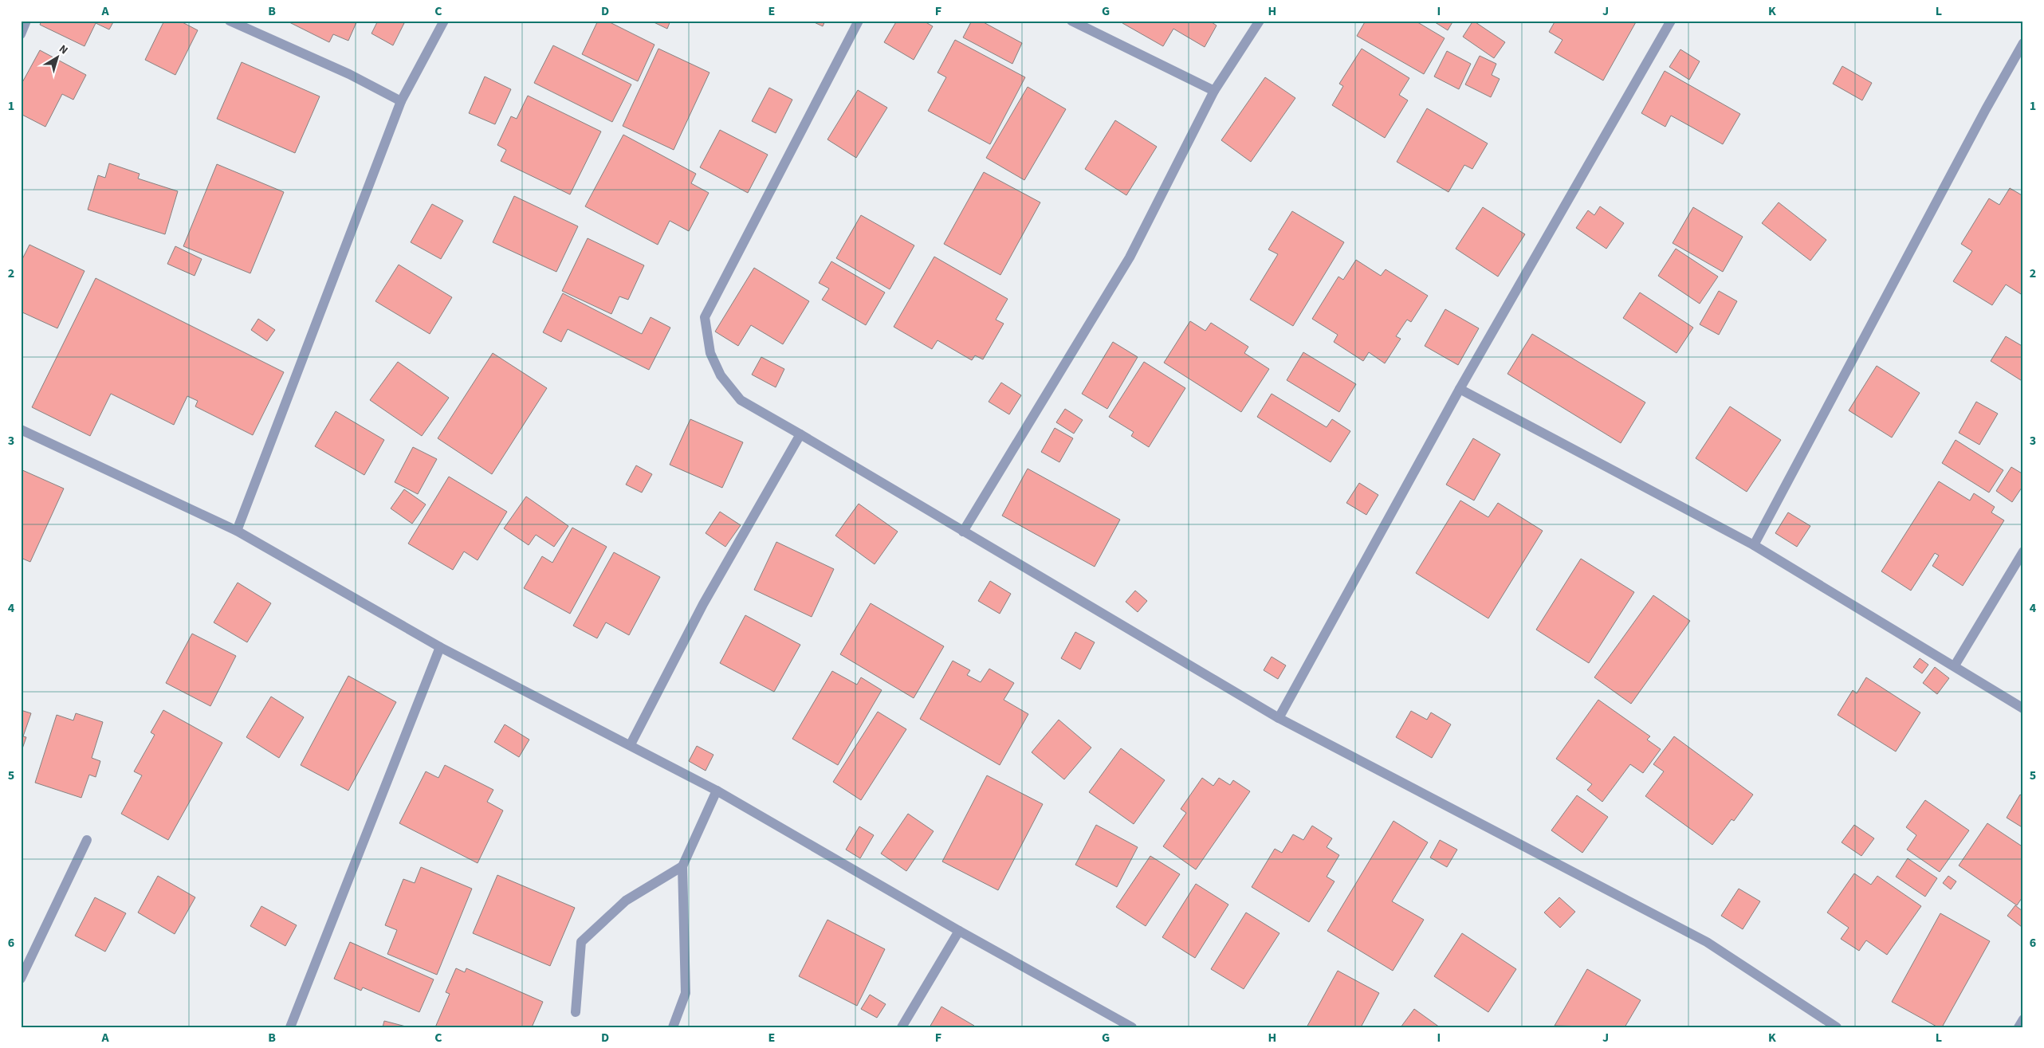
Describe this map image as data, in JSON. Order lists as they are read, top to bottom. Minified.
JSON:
{"north":"top right","grid":{"columns":["A","B","C","D","E","F","G","H","I","J","K","L"],"rows":["1","2","3","4","5","6"]}}
